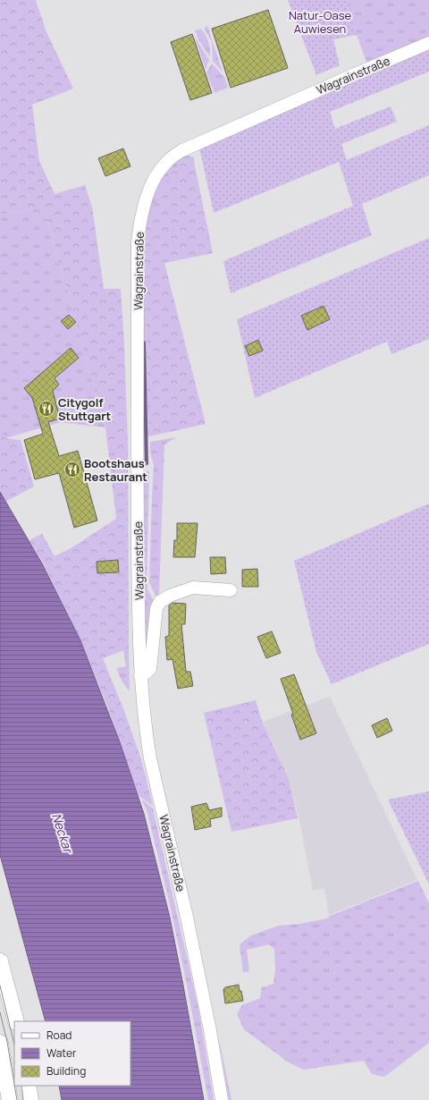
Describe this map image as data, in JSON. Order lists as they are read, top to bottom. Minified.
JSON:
{"streets":{"street":["Wagrainstraße"]},"water":["Neckar"],"parks":["Natur-Oase Auwiesen"],"places":{"restaurant":["Citygolf Stuttgart","Bootshaus Restaurant"]},"legend":["Road","Water","Building"]}
